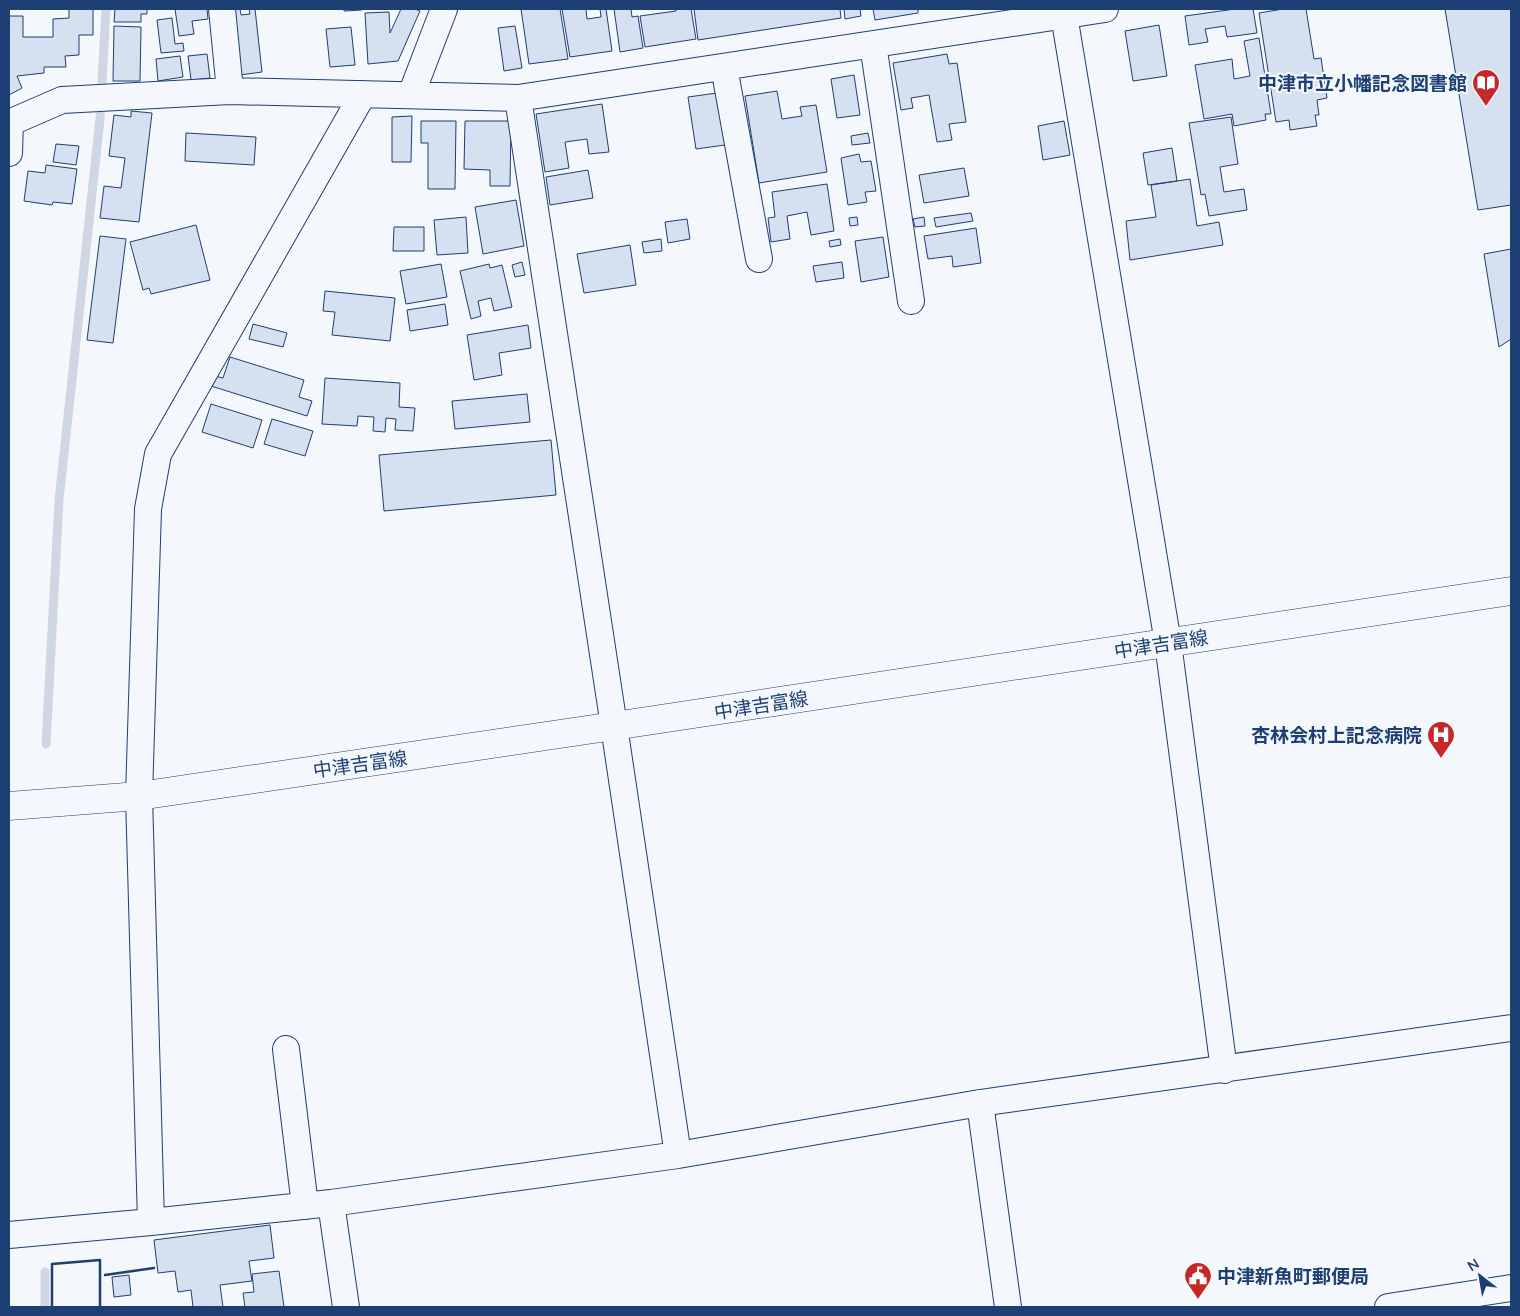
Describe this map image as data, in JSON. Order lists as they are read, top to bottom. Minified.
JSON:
{"streets":{"main road":["中津吉富線"]},"places":{"library":["中津市立小幡記念図書館"],"hospital":["杏林会村上記念病院"],"public building":["中津新魚町郵便局"]},"north":"top left"}
